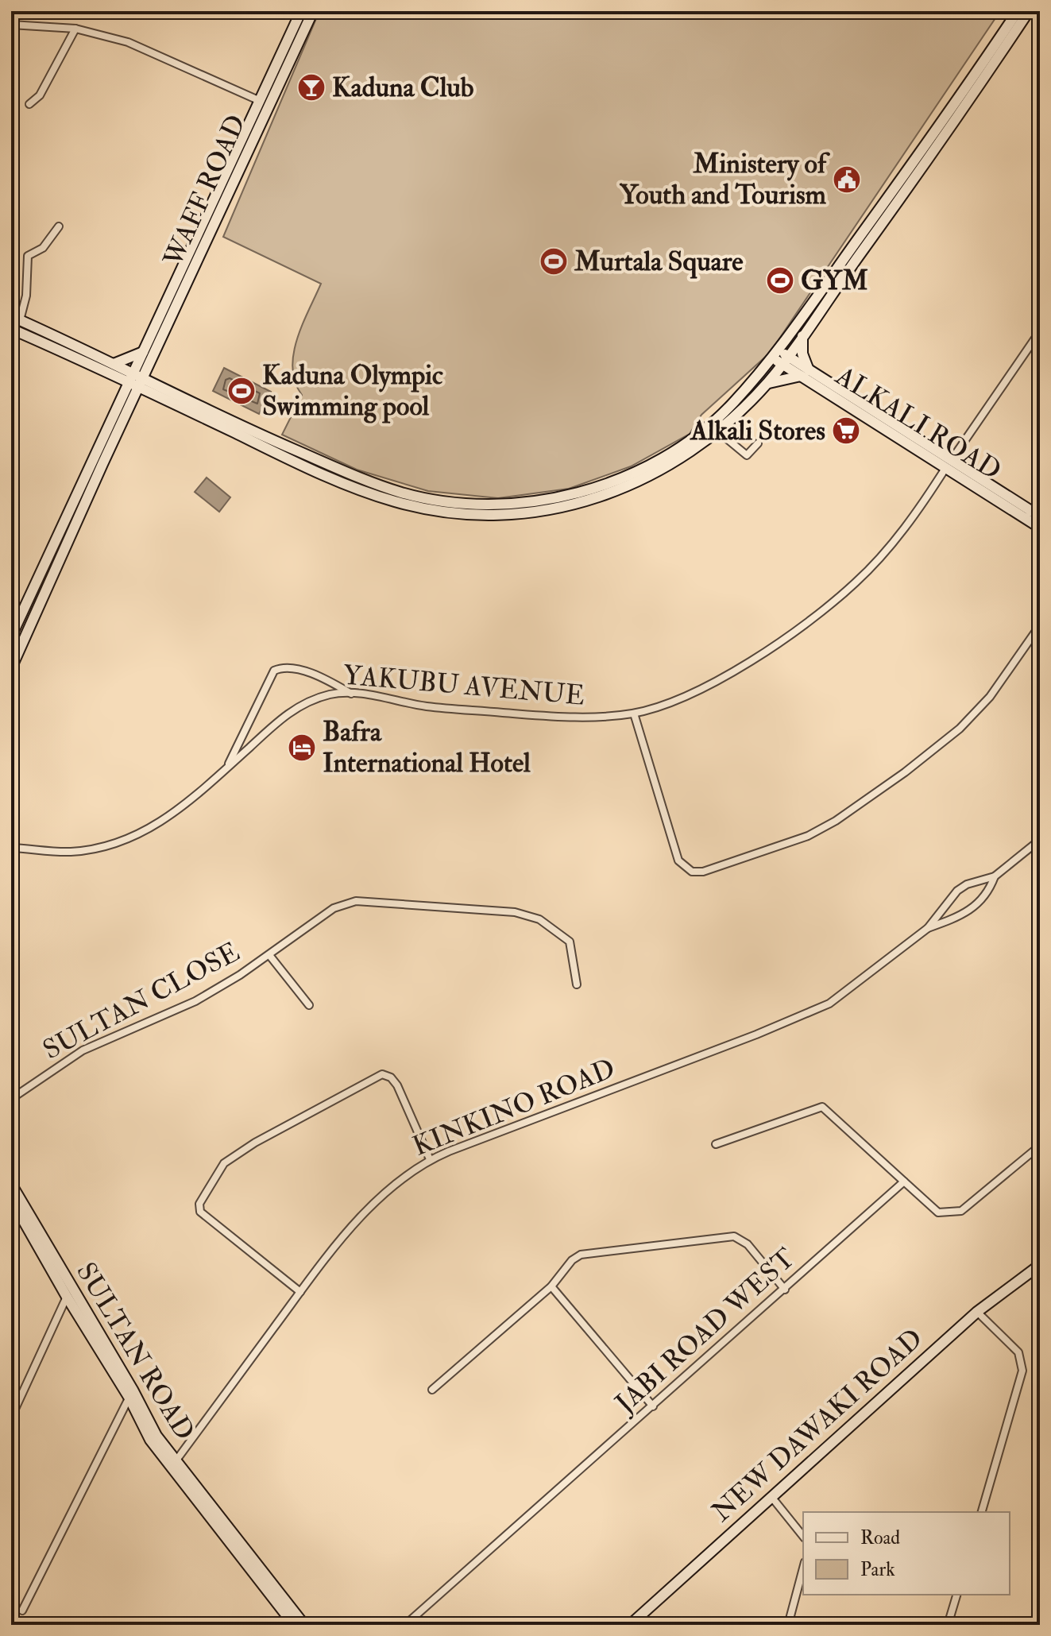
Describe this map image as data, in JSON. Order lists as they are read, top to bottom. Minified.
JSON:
{"streets":{"main road":["WAFF ROAD","ALKALI ROAD","SULTAN ROAD","NEW DAWAKI ROAD"],"street":["YAKUBU AVENUE","SULTAN CLOSE","KINKINO ROAD","JABI ROAD WEST"]},"crossings":[["ALKALI ROAD","YAKUBU AVENUE"],["KINKINO ROAD","SULTAN ROAD"]],"places":{"bar":["Kaduna Club"],"public building":["Ministery of Youth and Tourism"],"sports":["Murtala Square","GYM","Kaduna Olympic Swimming pool"],"supermarket":["Alkali Stores"],"hotel":["Bafra International Hotel"]},"legend":["Road","Park"]}
